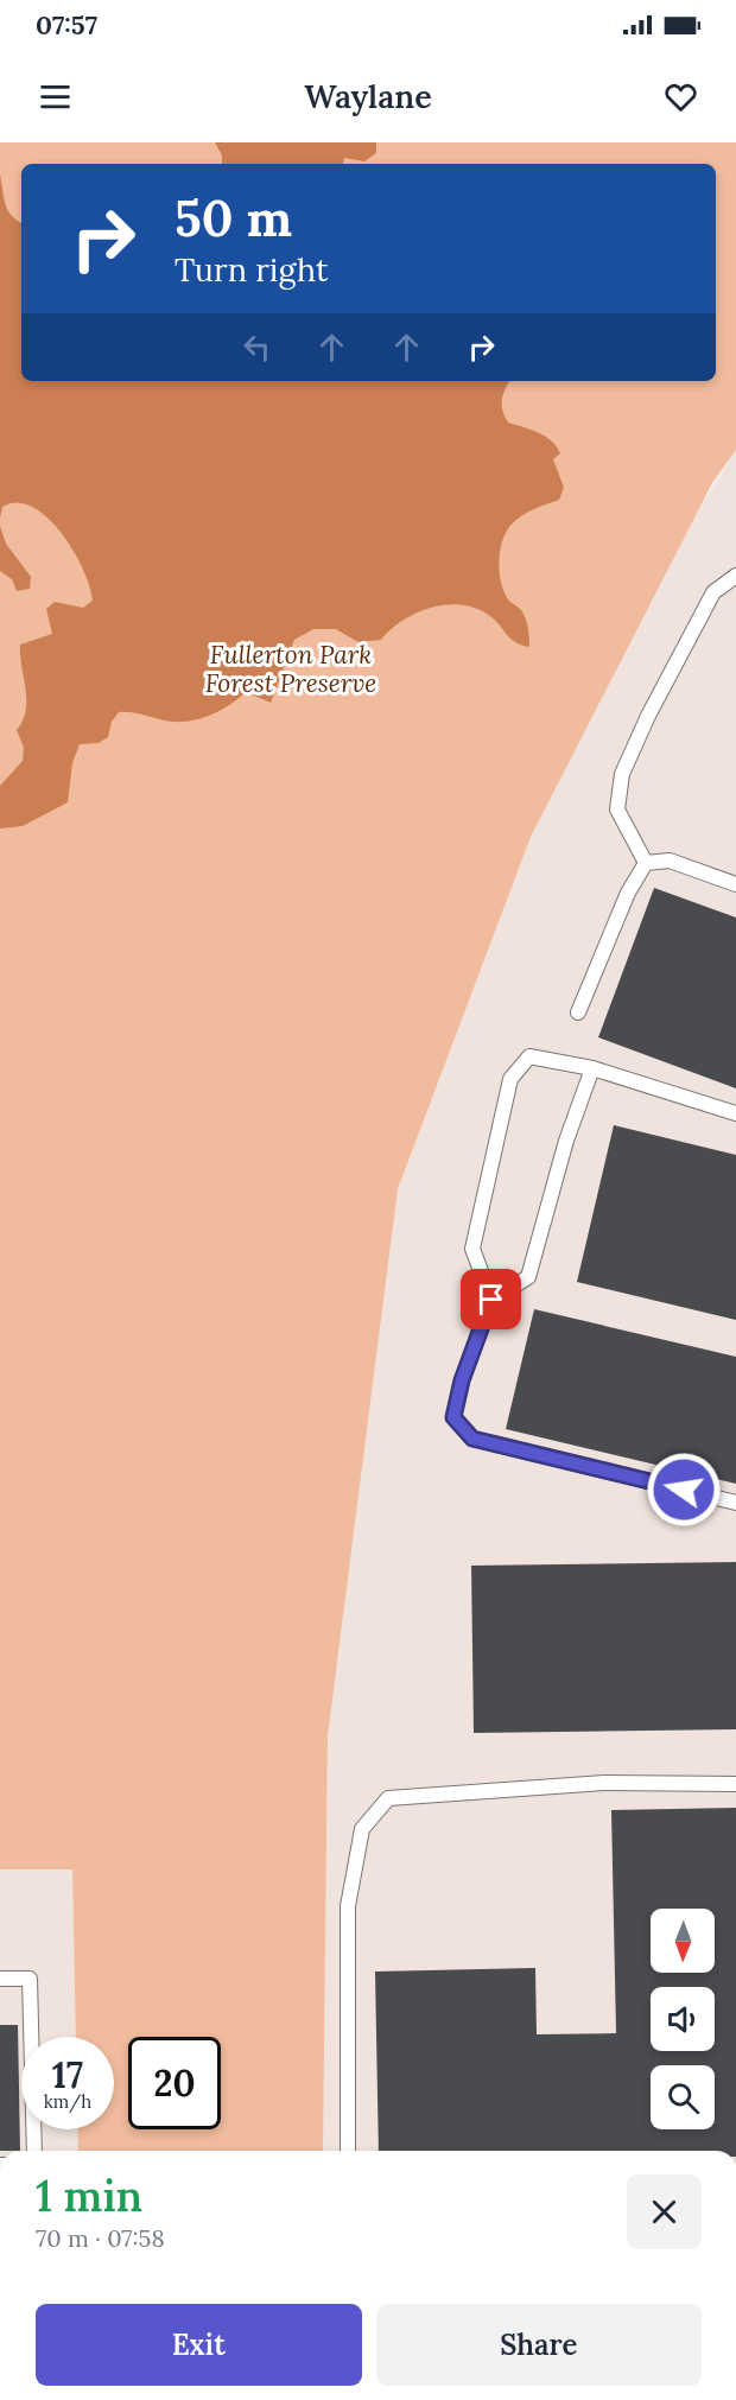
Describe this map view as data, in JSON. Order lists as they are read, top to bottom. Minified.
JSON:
{"parks":["Fullerton Park Forest Preserve"],"north":"bottom","page":{"status":"07:57","header":"Waylane","turn":["50 m","Turn right"],"speed":"17 km/h","limit":"20","heading":["1 min","70 m · 07:58"],"buttons":["Exit","Share"]}}
